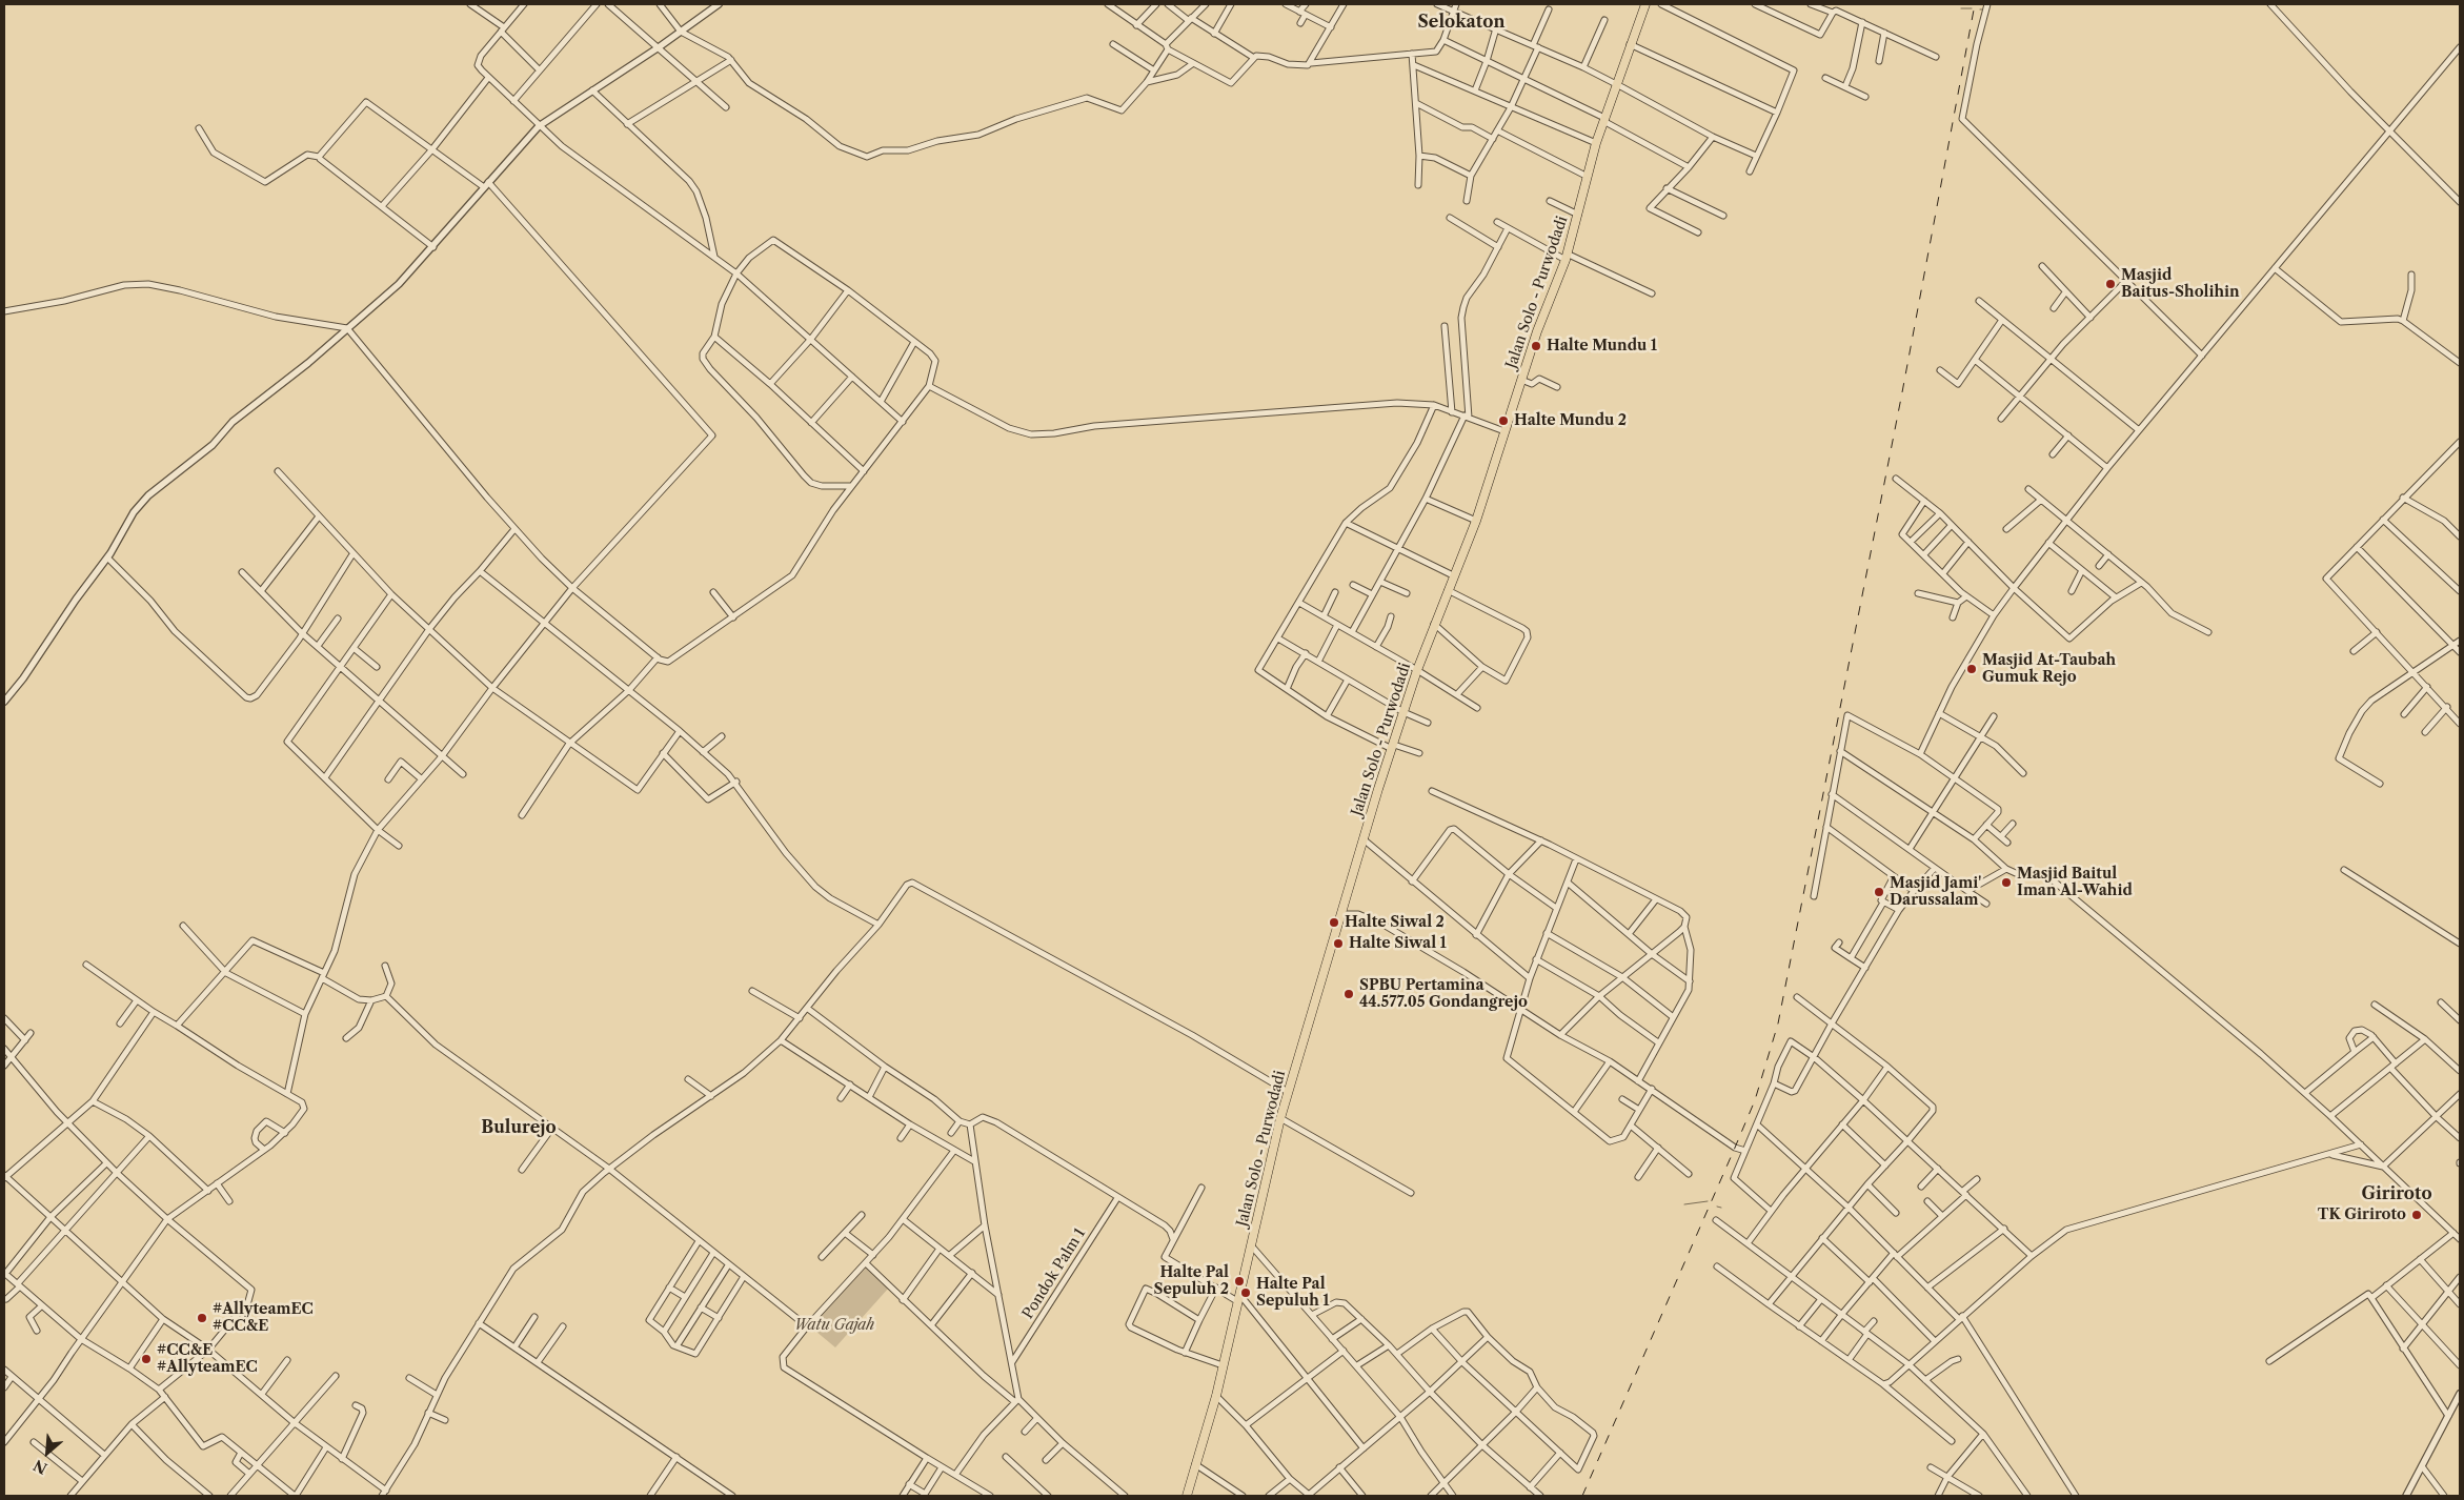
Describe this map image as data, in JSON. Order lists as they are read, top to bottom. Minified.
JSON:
{"streets":{"main road":["Jalan Solo - Purwodadi"],"street":["Pondok Palm 1"]},"districts":["Selokaton","Bulurejo","Giriroto"],"parks":["Watu Gajah"],"places":["Masjid Baitus-Sholihin","Halte Mundu 1","Halte Mundu 2","Masjid At-Taubah Gumuk Rejo","Masjid Baitul Iman Al-Wahid","Masjid Jami' Darussalam","Halte Siwal 2","Halte Siwal 1","SPBU Pertamina 44.577.05 Gondangrejo","TK Giriroto","Halte Pal Sepuluh 2","Halte Pal Sepuluh 1","#AllyteamEC #CC&E","#CC&E #AllyteamEC"],"north":"bottom left"}
